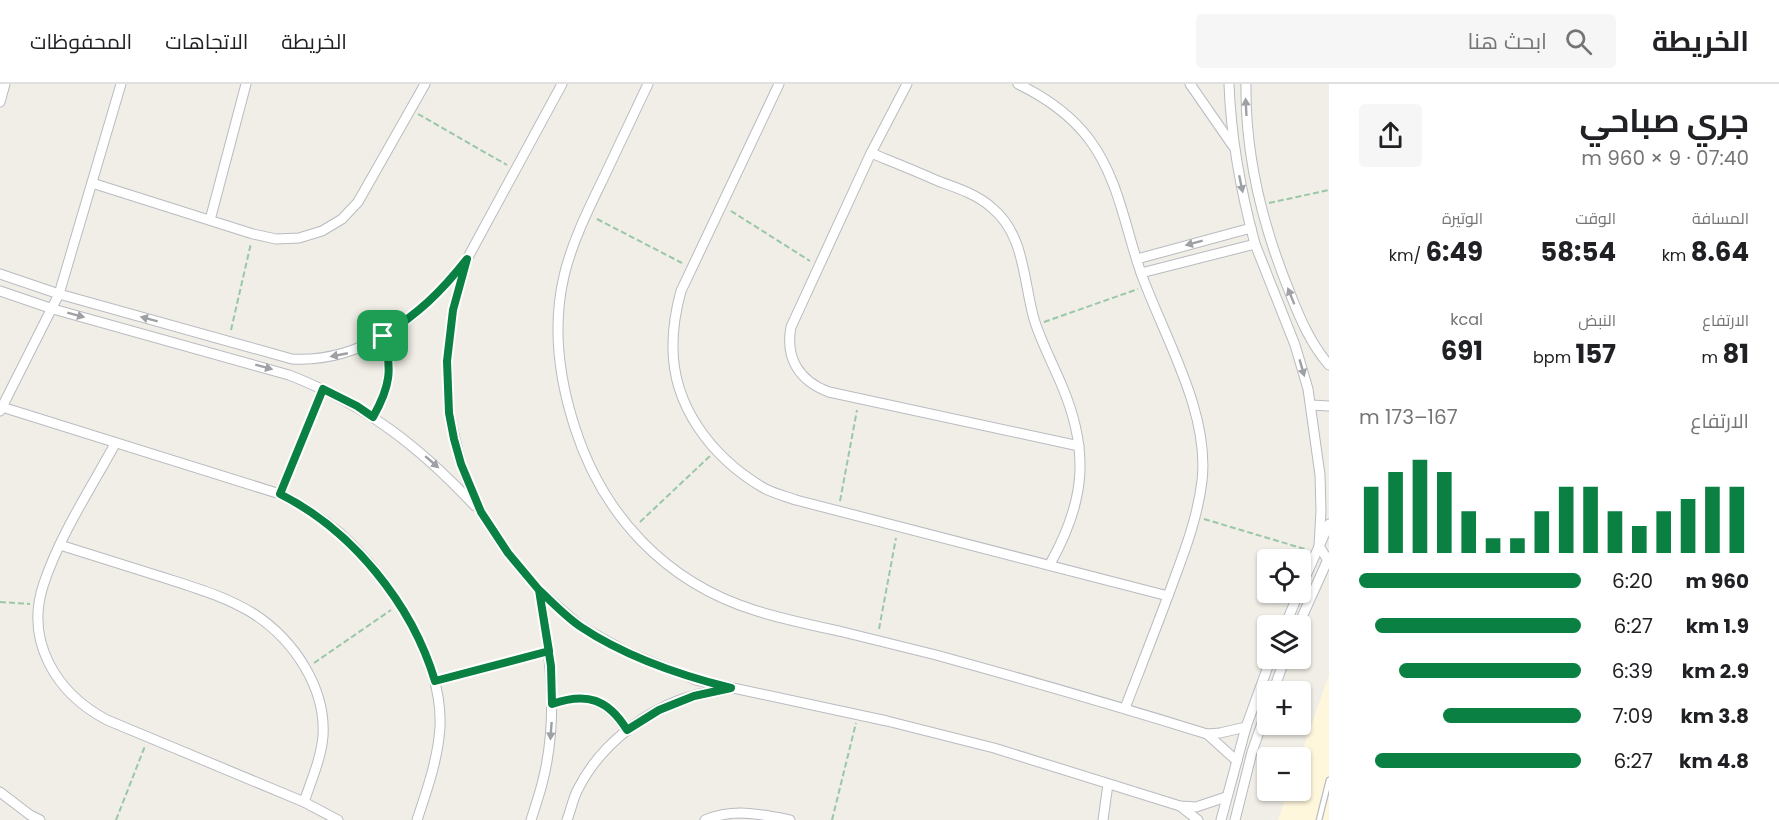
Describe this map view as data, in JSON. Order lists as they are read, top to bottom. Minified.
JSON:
{"page":{"header":"الخريطة","search":"ابحث هنا","nav":["الخريطة","الاتجاهات","المحفوظات"],"heading":["جري صباحي","07:40 · 9 × 960 m"],"stats":[["المسافة","8.64 km"],["الوقت","58:54"],["الوتيرة","6:49 /km"],["الارتفاع","81 m"],["النبض","157 bpm"],["kcal","691"]],"chart":["الارتفاع","167–173 m"],"map_buttons":["+","−"],"list":[{"name":"960 m","note":"6:20"},{"name":"1.9 km","note":"6:27"},{"name":"2.9 km","note":"6:39"},{"name":"3.8 km","note":"7:09"},{"name":"4.8 km","note":"6:27"}]}}
